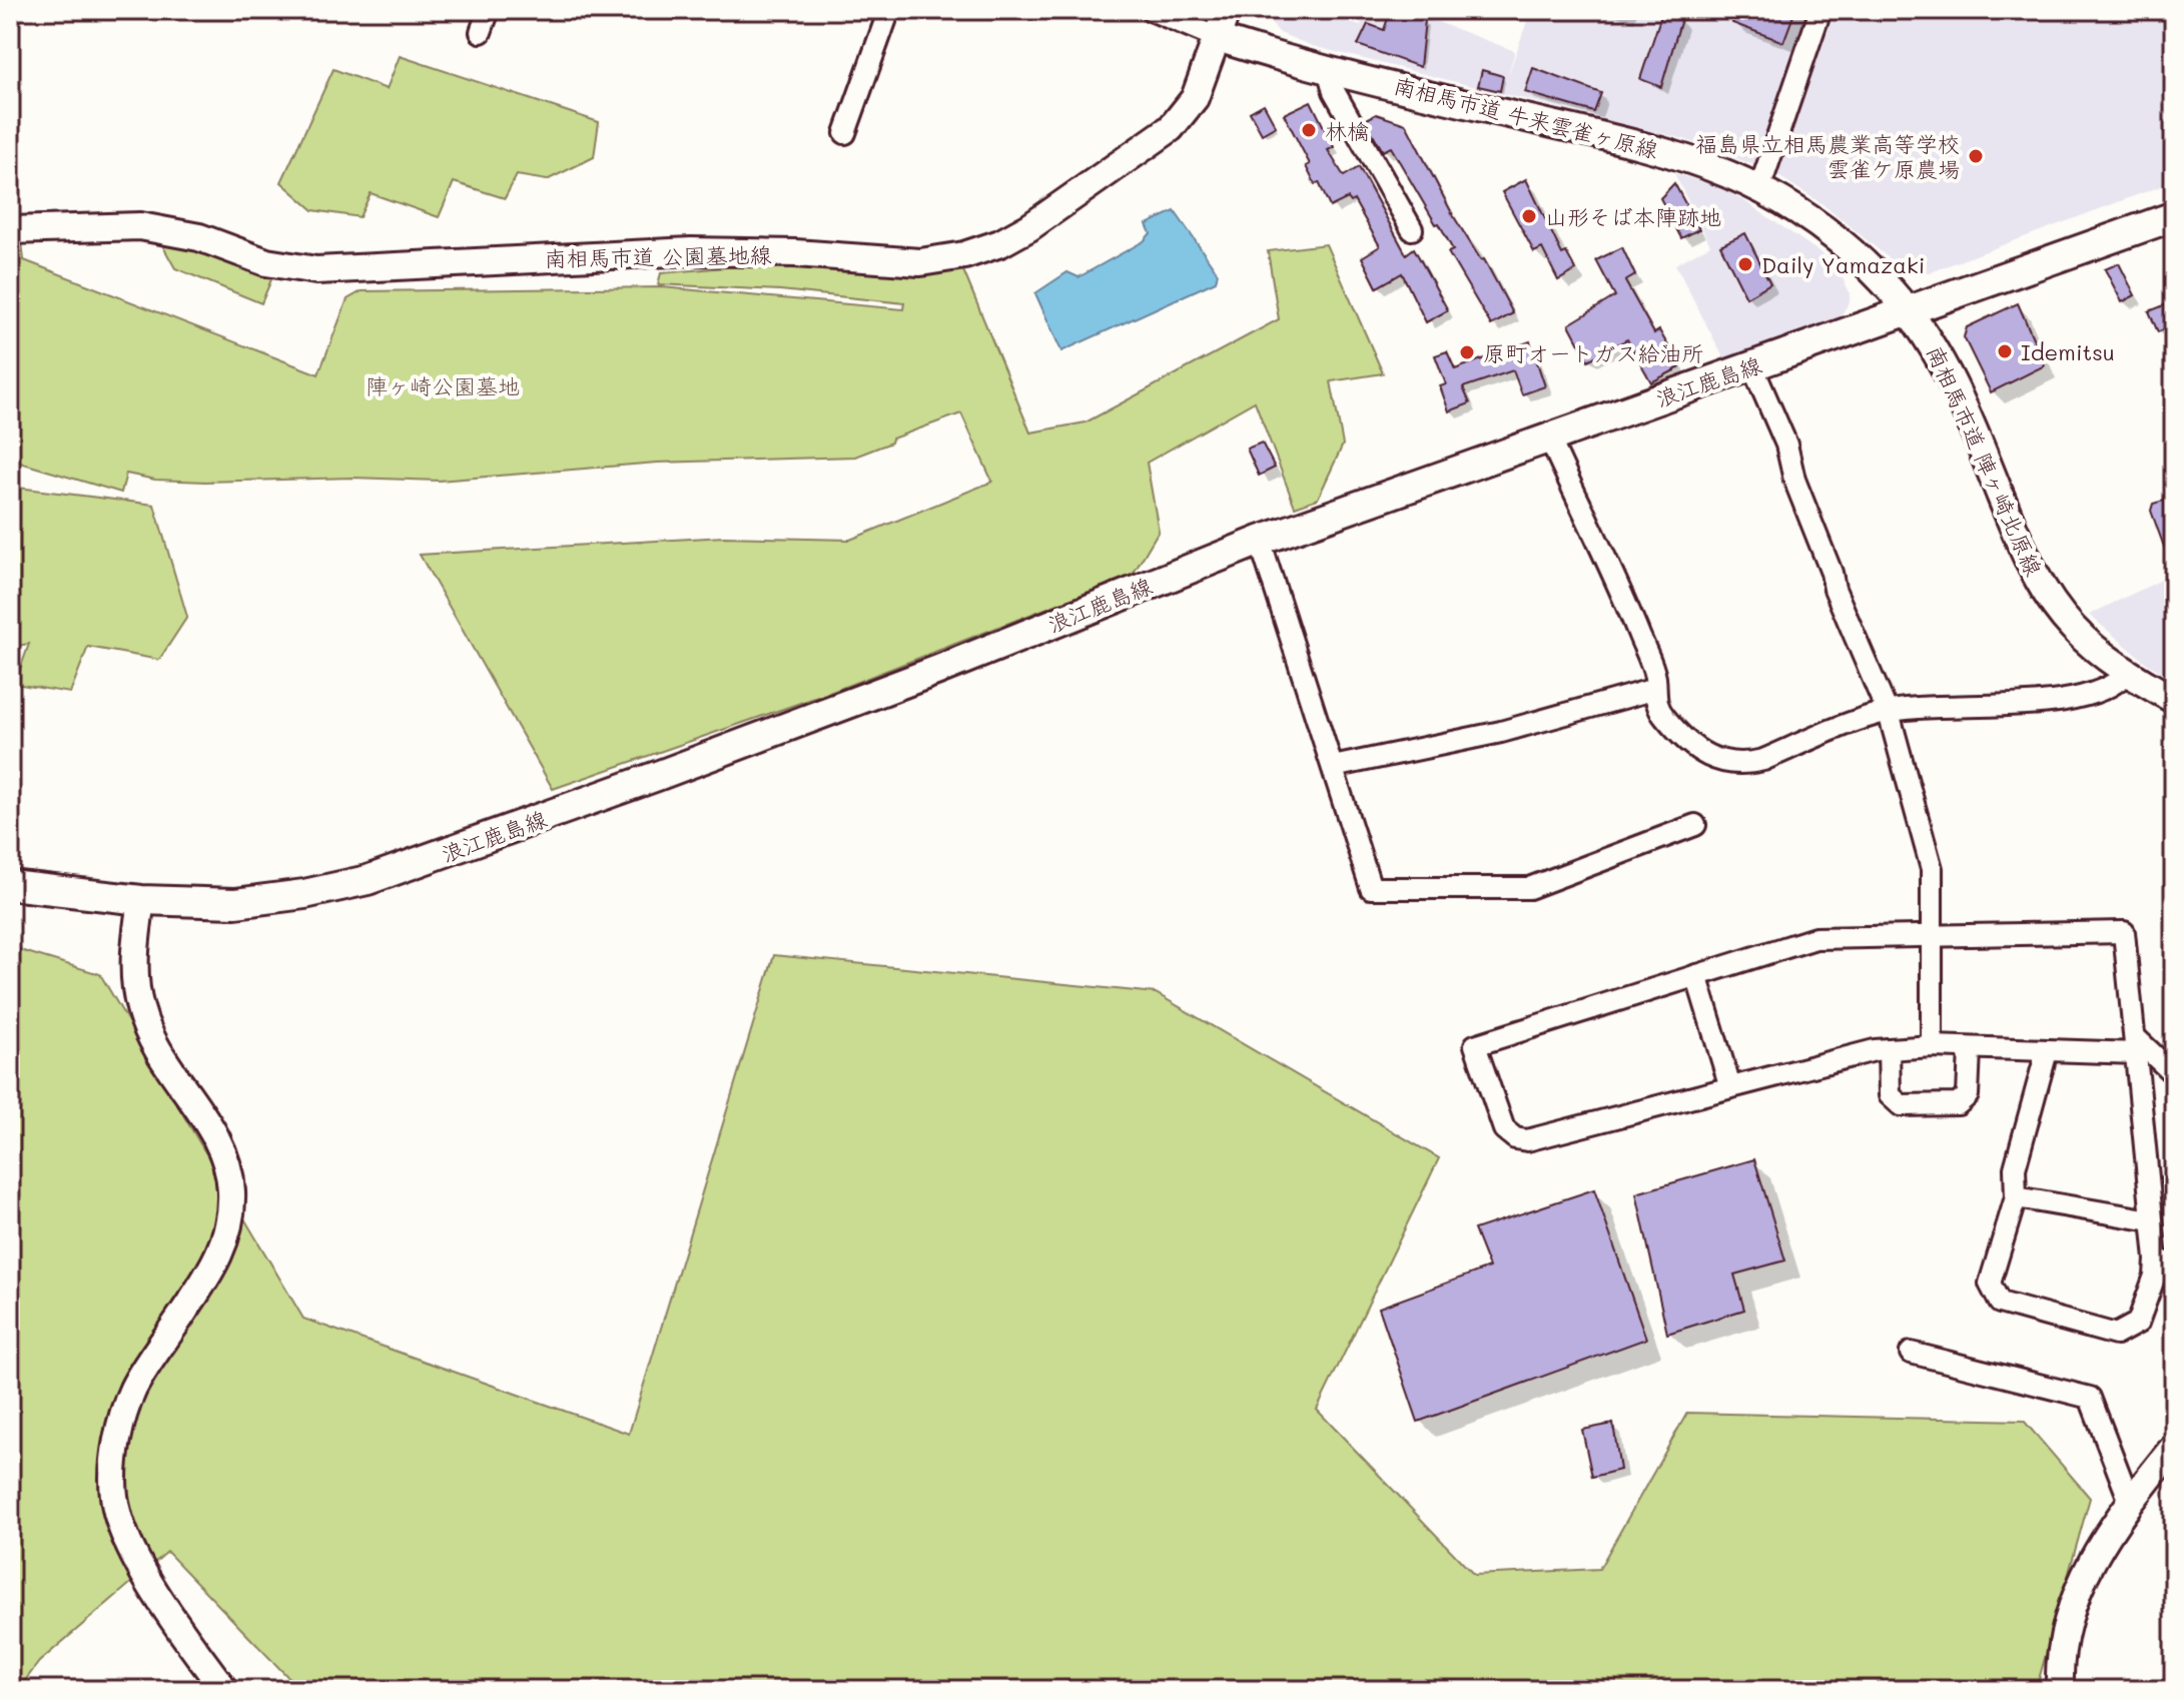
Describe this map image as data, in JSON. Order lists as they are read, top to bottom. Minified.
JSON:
{"streets":{"main road":["浪江鹿島線"],"street":["南相馬市道 牛来雲雀ヶ原線","南相馬市道 公園墓地線","南相馬市道 陣ヶ崎北原線"]},"crossings":[["南相馬市道 牛来雲雀ヶ原線","南相馬市道 公園墓地線"],["南相馬市道 牛来雲雀ヶ原線","浪江鹿島線"],["南相馬市道 牛来雲雀ヶ原線","南相馬市道 陣ヶ崎北原線"],["浪江鹿島線","南相馬市道 陣ヶ崎北原線"]],"parks":["陣ヶ崎公園墓地"],"places":["林檎","福島県立相馬農業高等学校 雲雀ケ原農場","山形そば本陣跡地","Daily Yamazaki","Idemitsu","原町オートガス給油所"]}
